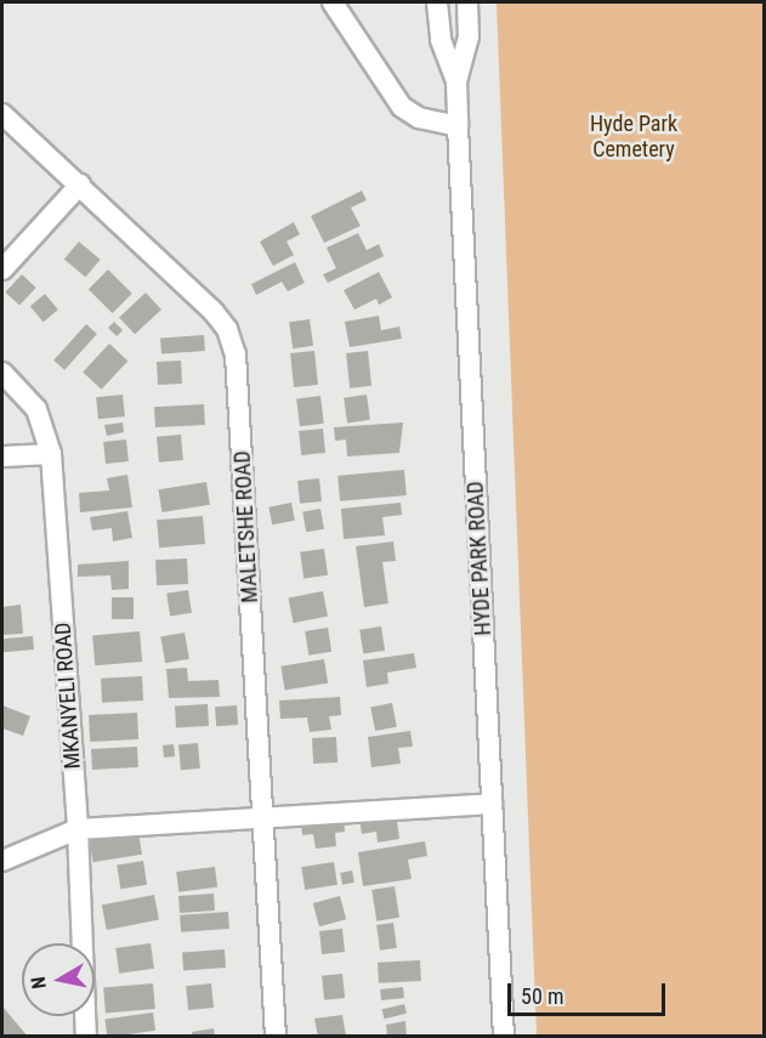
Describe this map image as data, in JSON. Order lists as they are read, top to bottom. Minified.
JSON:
{"streets":{"street":["MALETSHE ROAD","HYDE PARK ROAD","MKANYELI ROAD"]},"parks":["Hyde Park Cemetery"],"scale_bar":"50 m","north":"left"}
